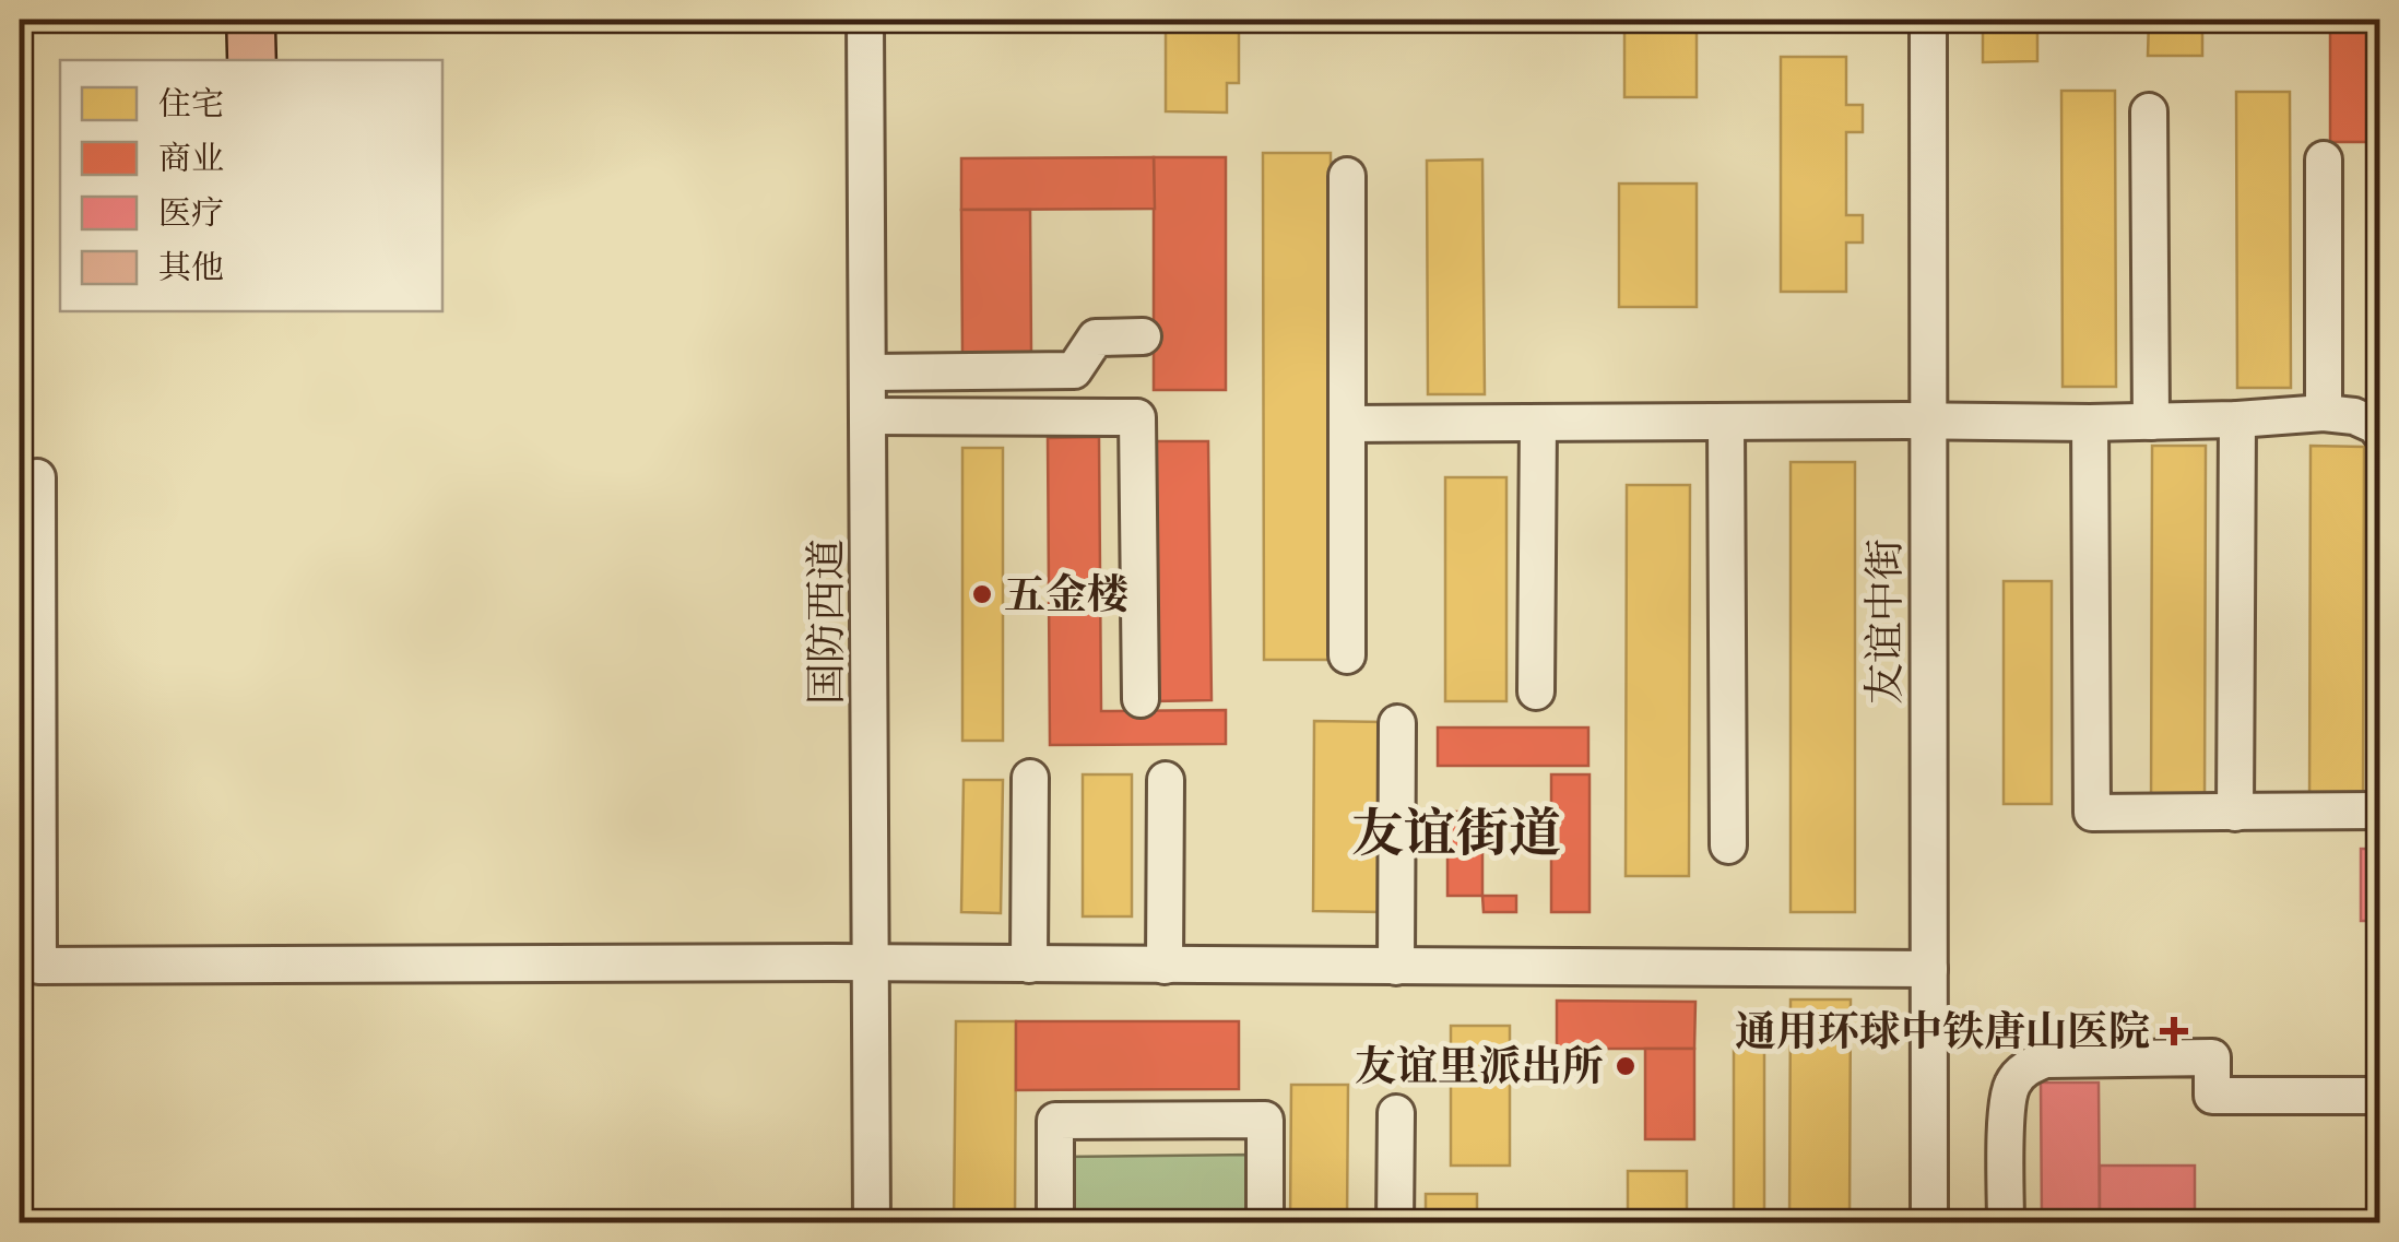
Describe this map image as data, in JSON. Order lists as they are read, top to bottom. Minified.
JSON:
{"streets":{"street":["国防西道","友谊中街"]},"districts":["友谊街道"],"places":{"other":["五金楼","友谊里派出所"],"health":["通用环球中铁唐山医院"]},"legend":["住宅","商业","医疗","其他"]}
